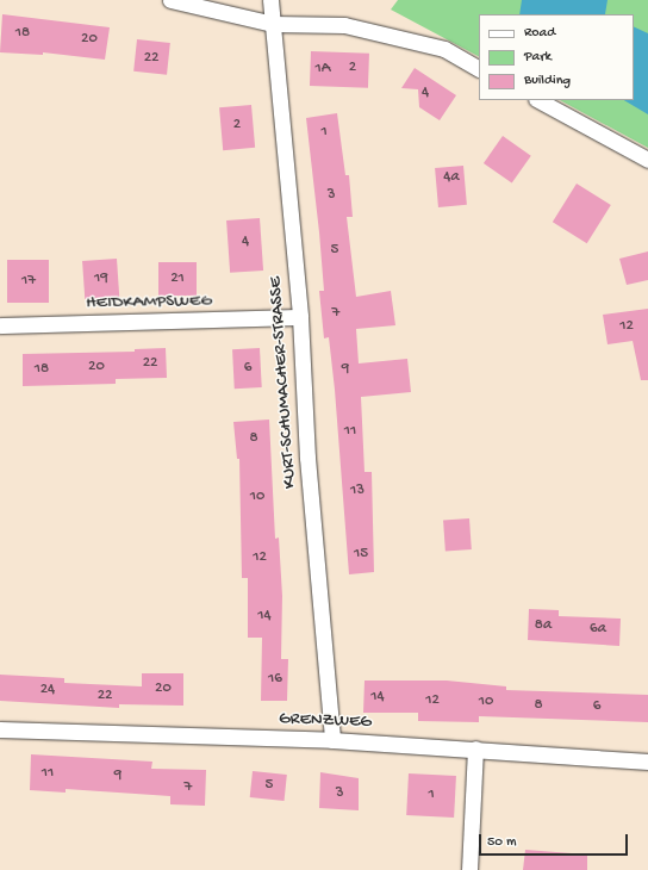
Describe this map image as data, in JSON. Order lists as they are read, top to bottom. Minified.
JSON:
{"streets":{"street":["HEIDKAMPSWEG","KURT-SCHUMACHER-STRASSE","GRENZWEG"]},"crossings":[["HEIDKAMPSWEG","KURT-SCHUMACHER-STRASSE"],["KURT-SCHUMACHER-STRASSE","GRENZWEG"]],"house_numbers":["18","20","22","2","1A","4","2","1","4a","3","4","5","19","21","17","7","12","22","20","6","18","9","11","8","13","10","15","12","14","8a","6a","16","20","24","22","14","12","10","8","6","11","9","5","7","3","1"],"legend":["Road","Park","Building"],"scale_bar":"50 m"}
